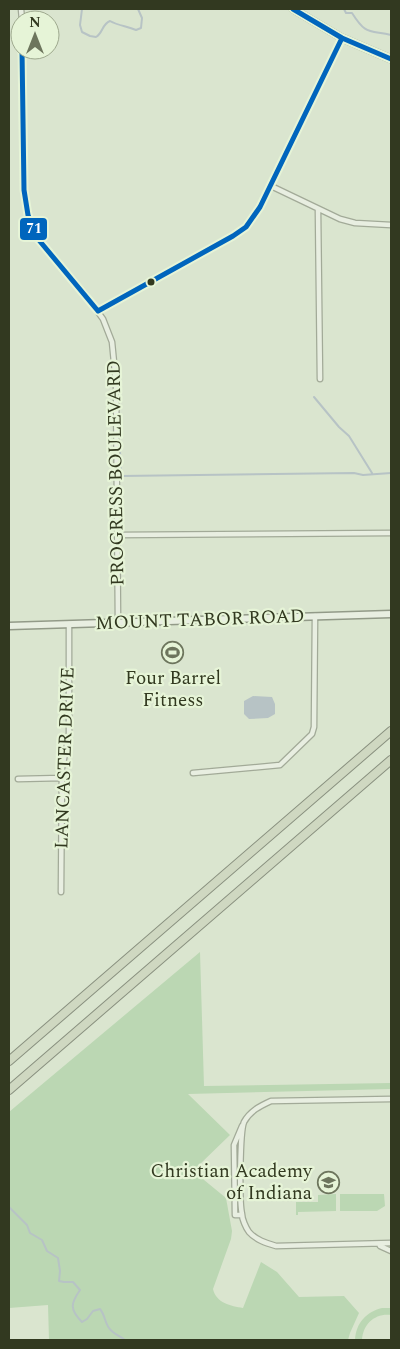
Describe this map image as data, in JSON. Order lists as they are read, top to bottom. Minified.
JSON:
{"streets":{"street":["PROGRESS BOULEVARD","MOUNT TABOR ROAD","LANCASTER DRIVE"]},"crossings":[["PROGRESS BOULEVARD","MOUNT TABOR ROAD"],["MOUNT TABOR ROAD","LANCASTER DRIVE"]],"places":{"sports":["Four Barrel Fitness"],"school or university":["Christian Academy of Indiana"]},"lines":["transit line 71"],"north":"top"}
